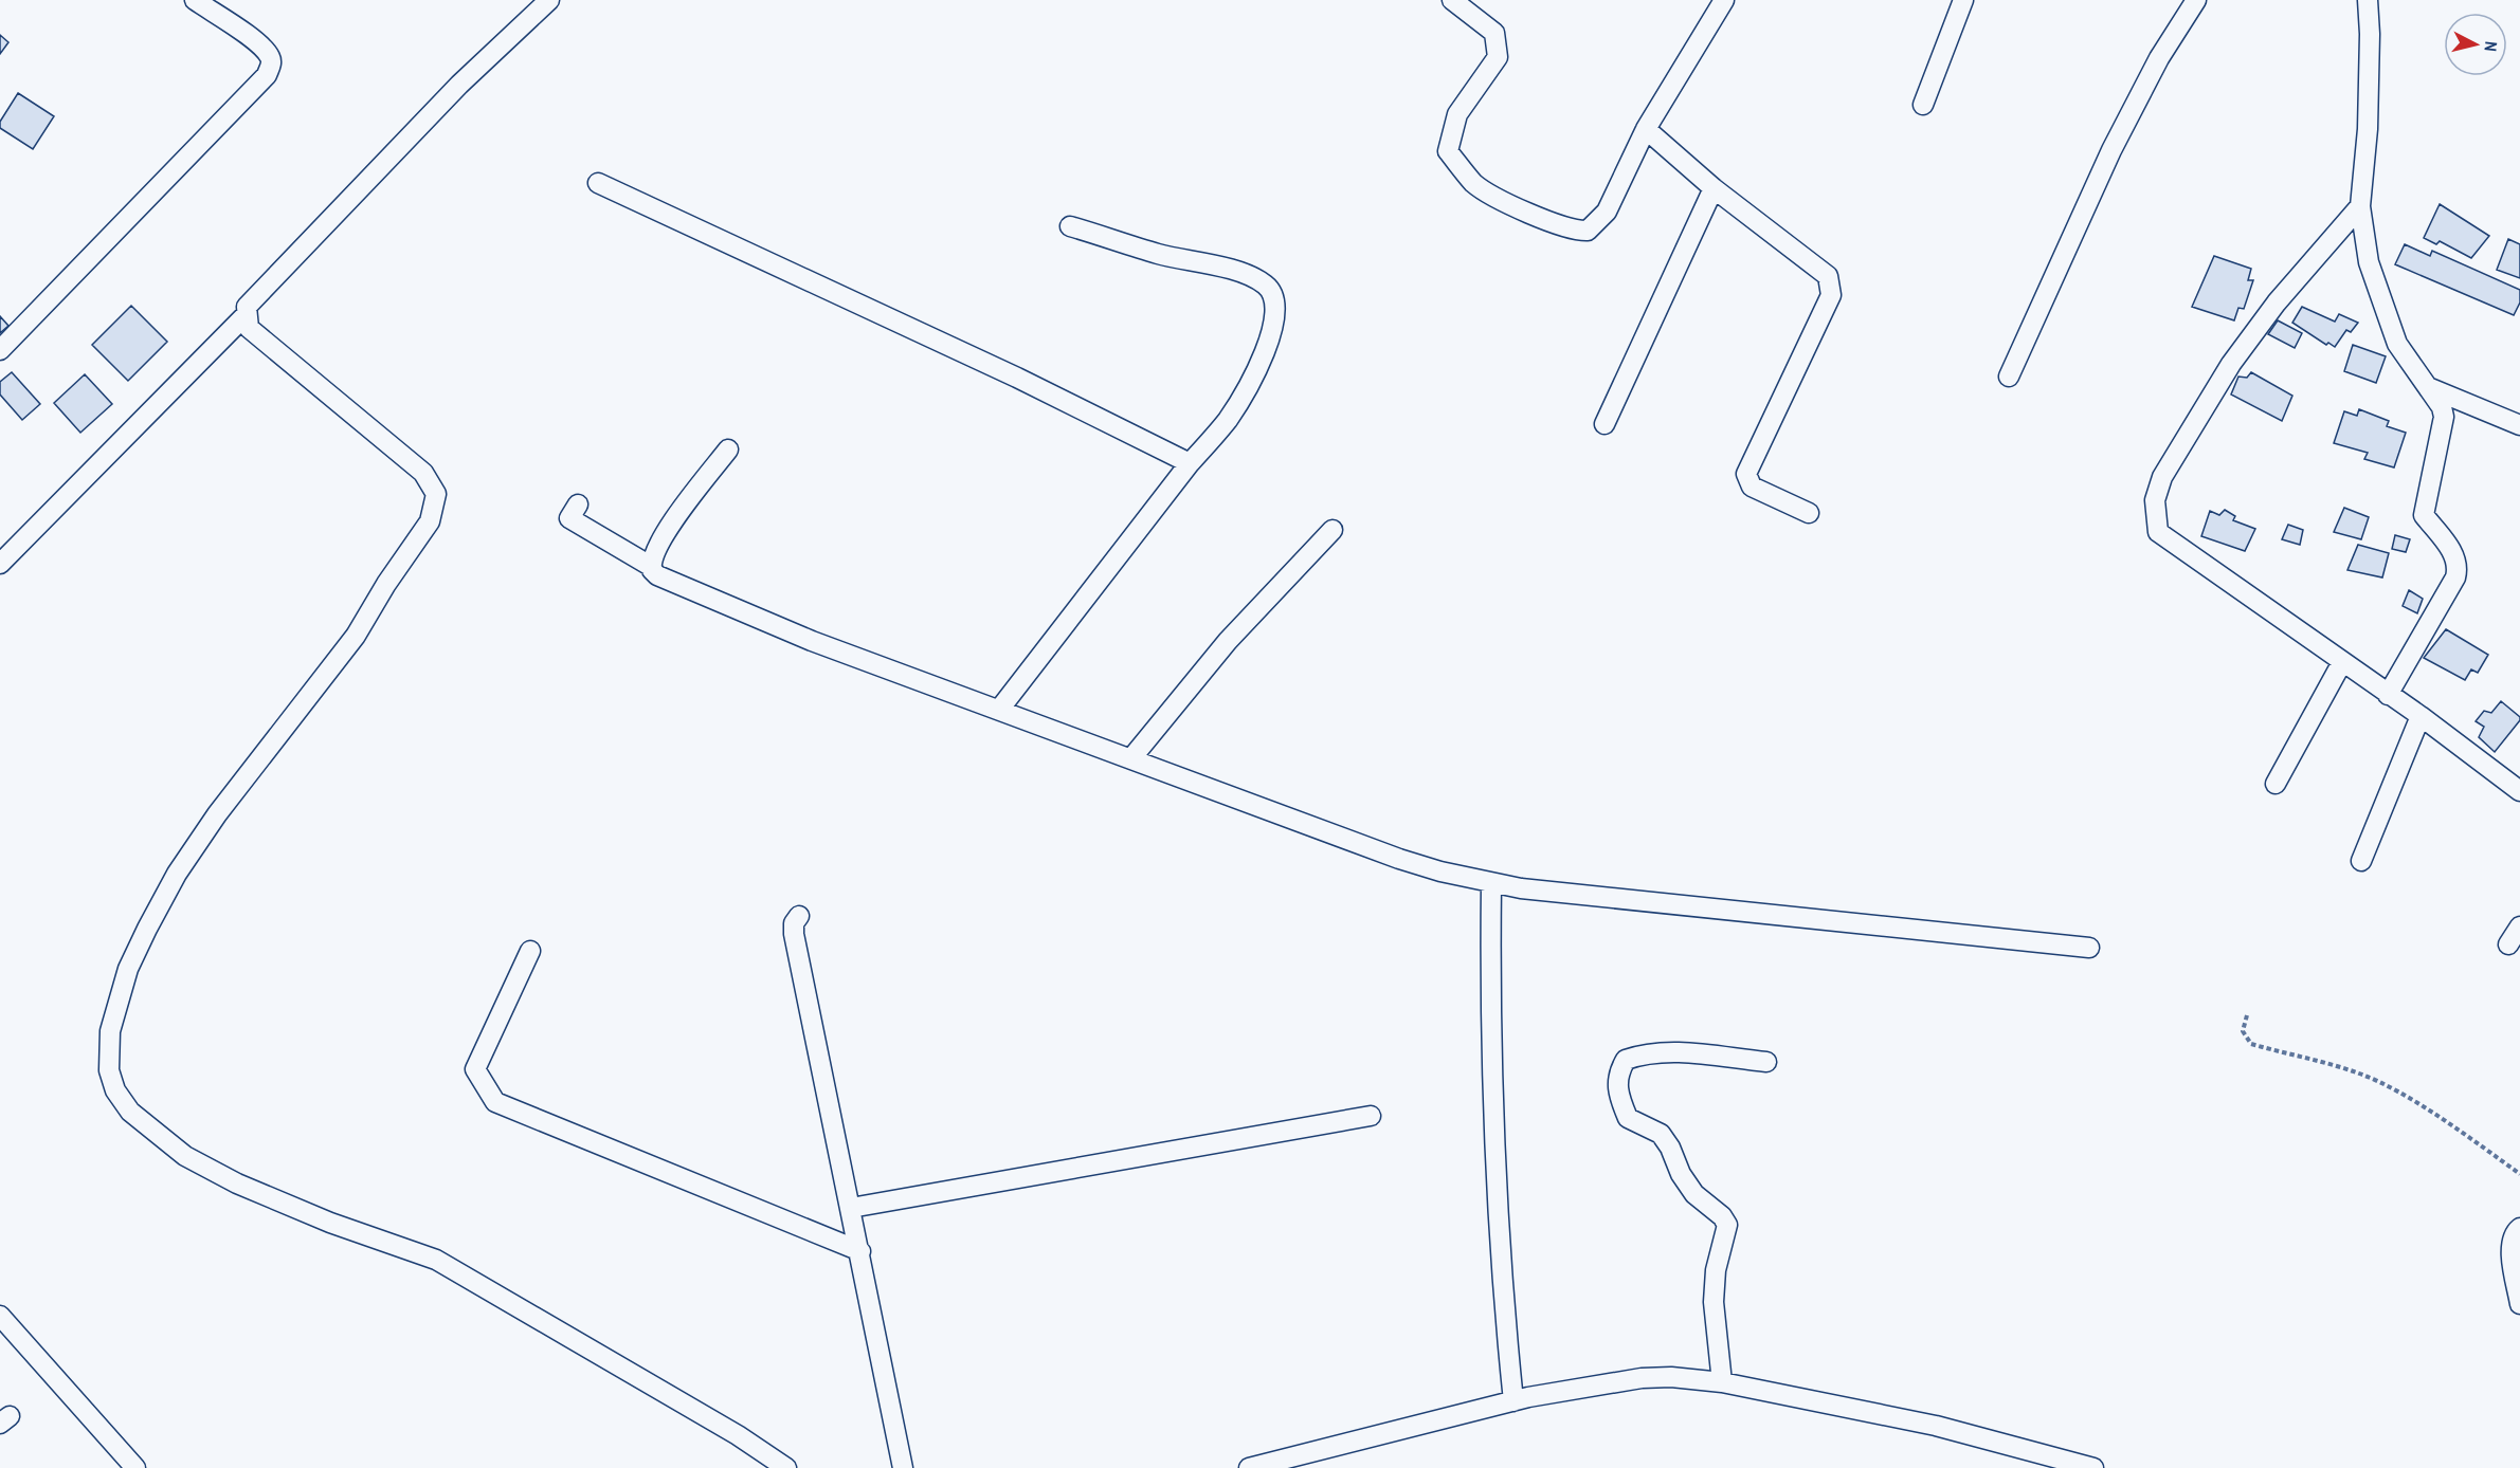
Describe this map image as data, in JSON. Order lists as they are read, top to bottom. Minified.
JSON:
{"north":"right"}
